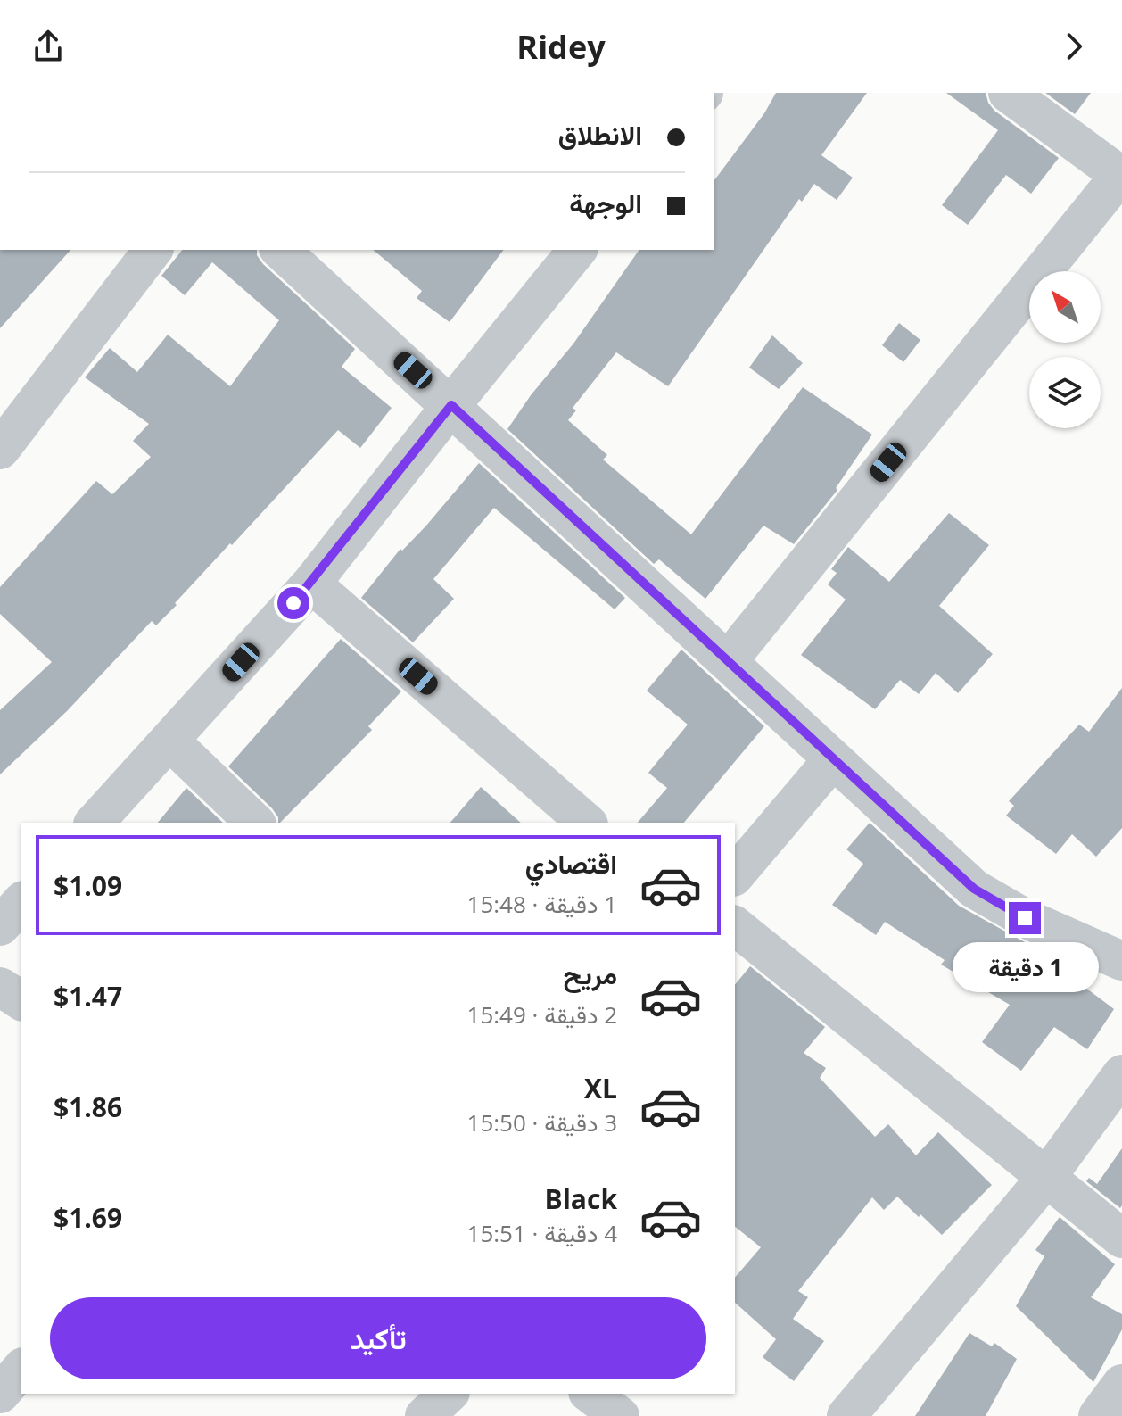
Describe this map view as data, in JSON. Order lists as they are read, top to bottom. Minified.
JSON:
{"north":"top left","page":{"header":"Ridey","banner":["الانطلاق","الوجهة"],"list":[{"name":"اقتصادي","note":"1 دقيقة · 15:48","value":"$1.09"},{"name":"مريح","note":"2 دقيقة · 15:49","value":"$1.47"},{"name":"XL","note":"3 دقيقة · 15:50","value":"$1.86"},{"name":"Black","note":"4 دقيقة · 15:51","value":"$1.69"}],"bubble":"1 دقيقة","buttons":"تأكيد"}}
